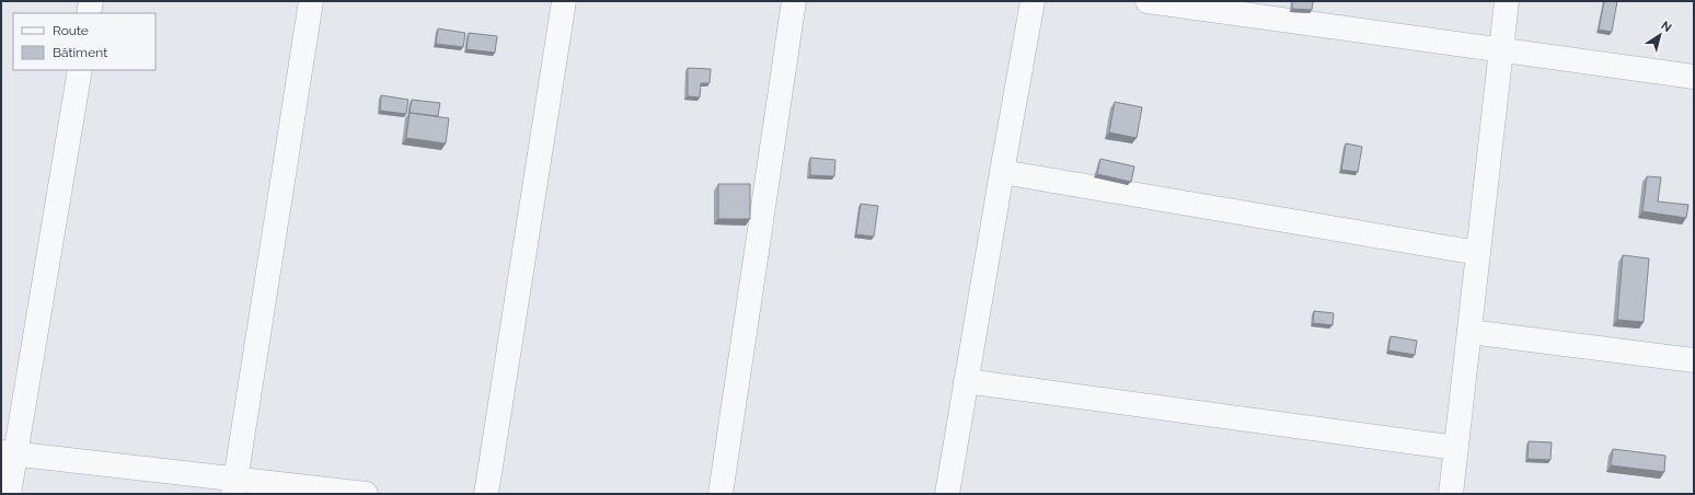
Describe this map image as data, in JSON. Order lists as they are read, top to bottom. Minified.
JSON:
{"legend":["Route","Bâtiment"],"north":"top right"}
